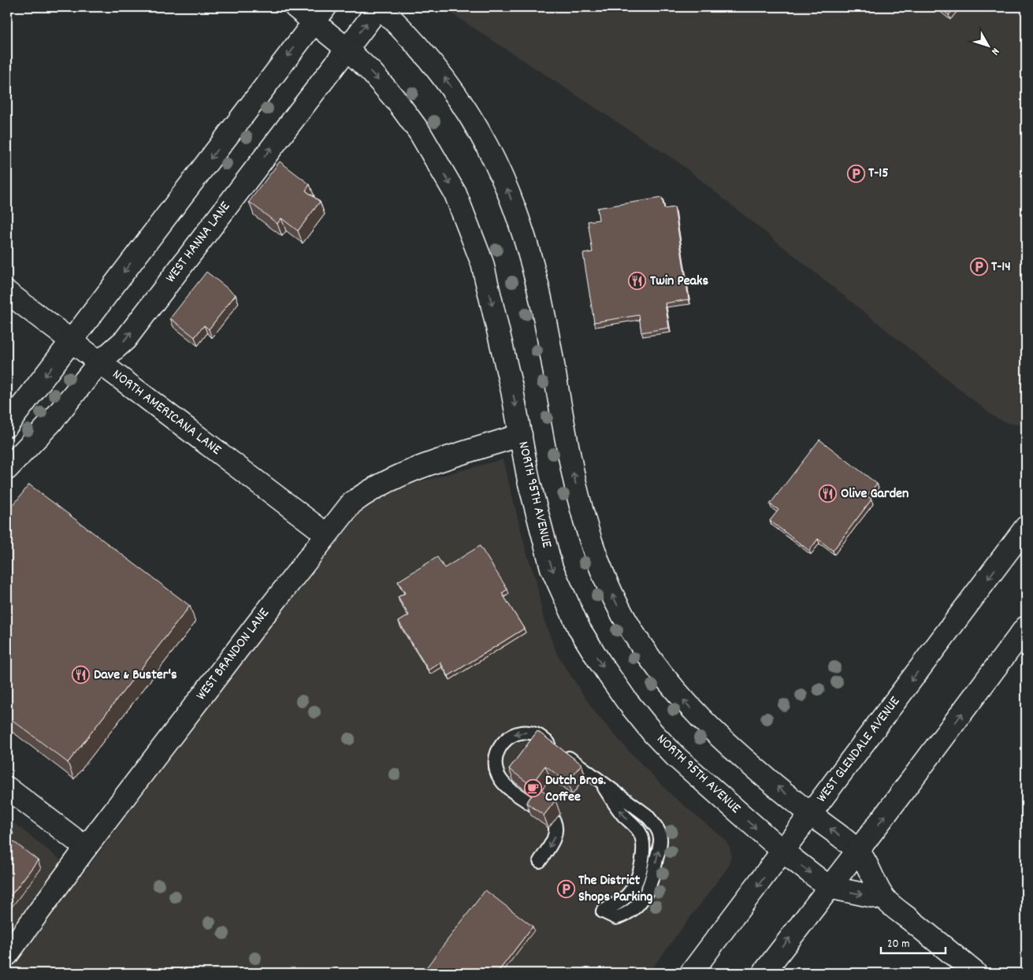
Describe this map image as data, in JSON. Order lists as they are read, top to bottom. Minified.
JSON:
{"streets":{"street":["WEST HANNA LANE","NORTH AMERICANA LANE","NORTH 95TH AVENUE","WEST BRANDON LANE","WEST GLENDALE AVENUE"]},"crossings":[["WEST HANNA LANE","NORTH AMERICANA LANE"],["WEST HANNA LANE","NORTH 95TH AVENUE"],["NORTH AMERICANA LANE","WEST BRANDON LANE"],["NORTH 95TH AVENUE","WEST BRANDON LANE"],["NORTH 95TH AVENUE","WEST GLENDALE AVENUE"]],"places":{"parking":["T-15","T-14","The District Shops Parking"],"restaurant":["Twin Peaks","Olive Garden","Dave & Buster's"],"cafe":["Dutch Bros. Coffee"]},"scale_bar":"20 m","north":"bottom right"}
